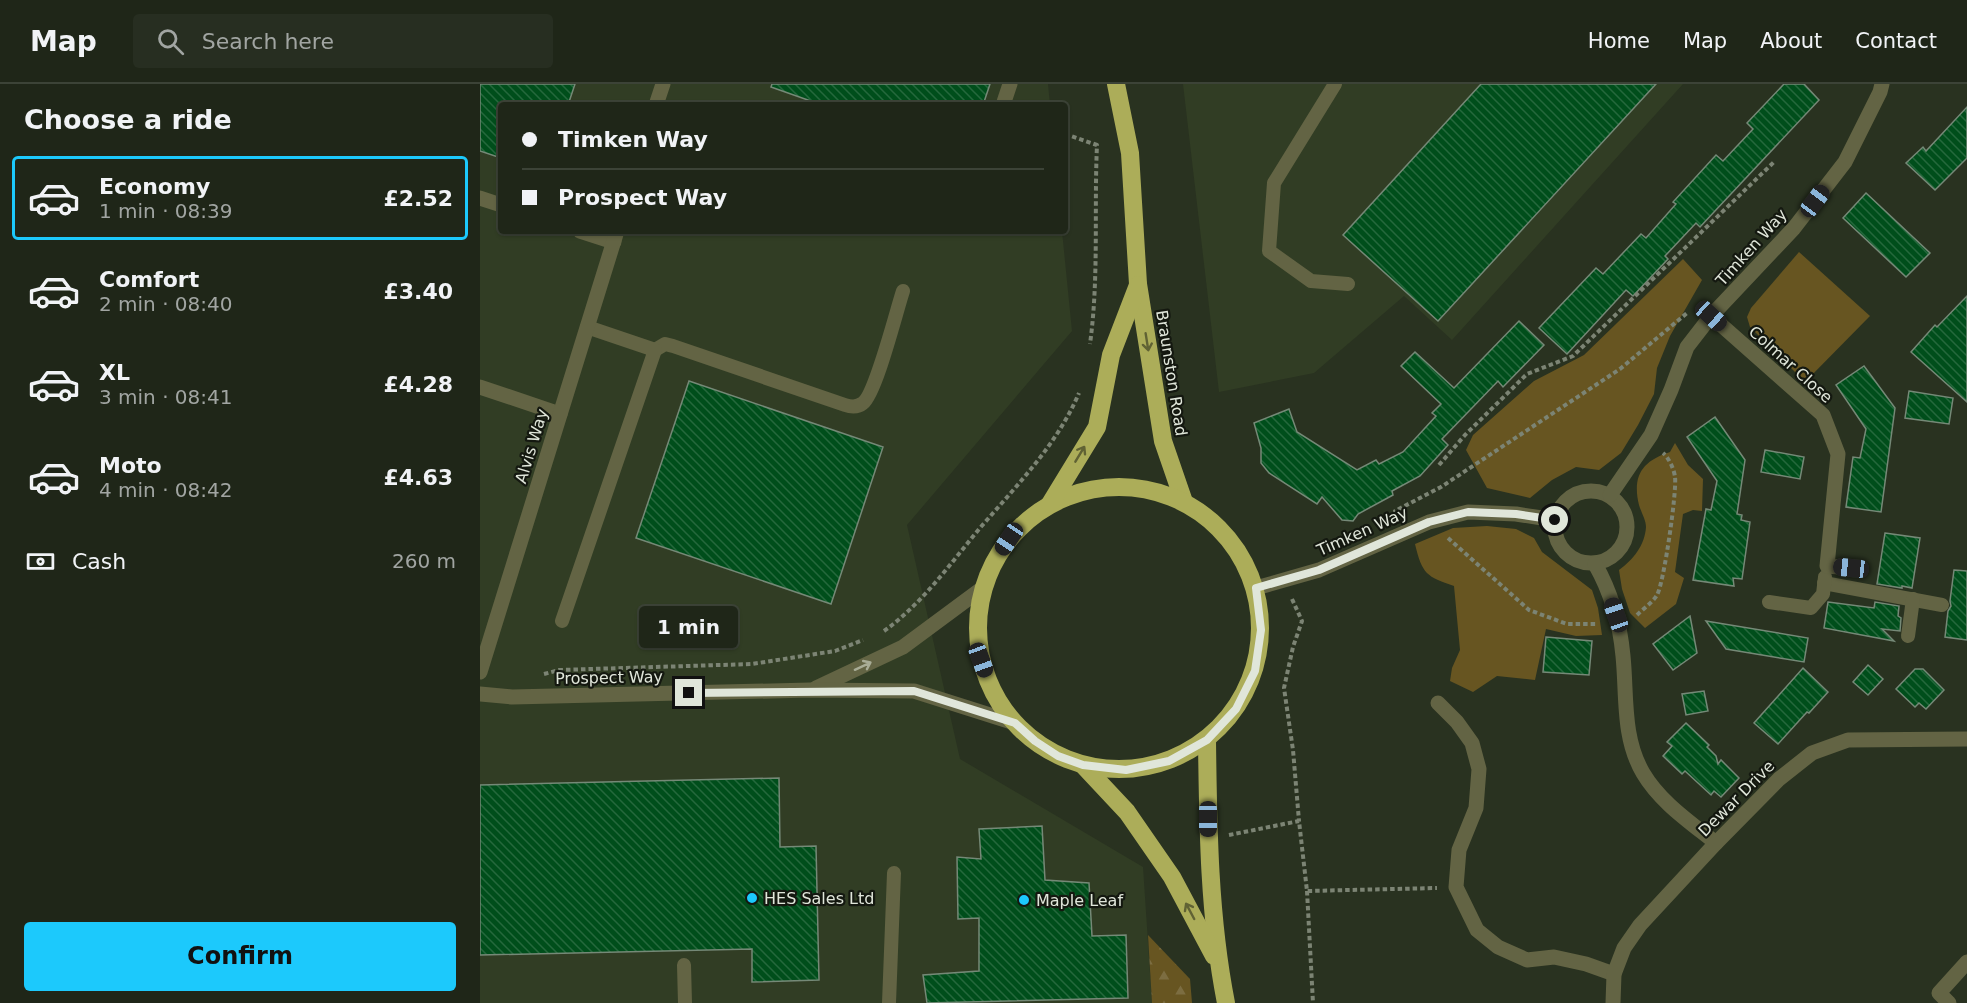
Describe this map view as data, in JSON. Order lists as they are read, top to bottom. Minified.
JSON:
{"streets":{"highway":["Braunston Road"],"street":["Timken Way","Colmar Close","Alvis Way","Prospect Way","Dewar Drive"]},"crossings":[["Timken Way","Colmar Close"]],"places":["HES Sales Ltd","Maple Leaf"],"page":{"header":"Map","search":"Search here","nav":["Home","Map","About","Contact"],"heading":"Choose a ride","banner":["Timken Way","Prospect Way"],"list":[{"name":"Economy","note":"1 min · 08:39","value":"£2.52"},{"name":"Comfort","note":"2 min · 08:40","value":"£3.40"},{"name":"XL","note":"3 min · 08:41","value":"£4.28"},{"name":"Moto","note":"4 min · 08:42","value":"£4.63"}],"pay":["Cash","260 m"],"bubble":"1 min","buttons":"Confirm"}}
